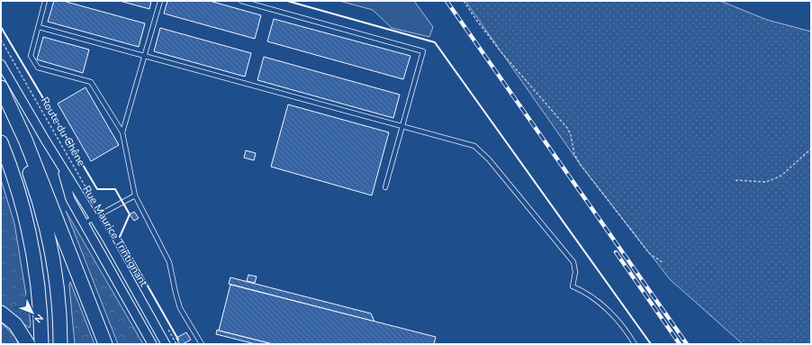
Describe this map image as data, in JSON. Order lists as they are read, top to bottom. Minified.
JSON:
{"streets":{"street":["Rue Maurice Trintignant"],"path":["Route du Chêne"]},"north":"bottom right"}
